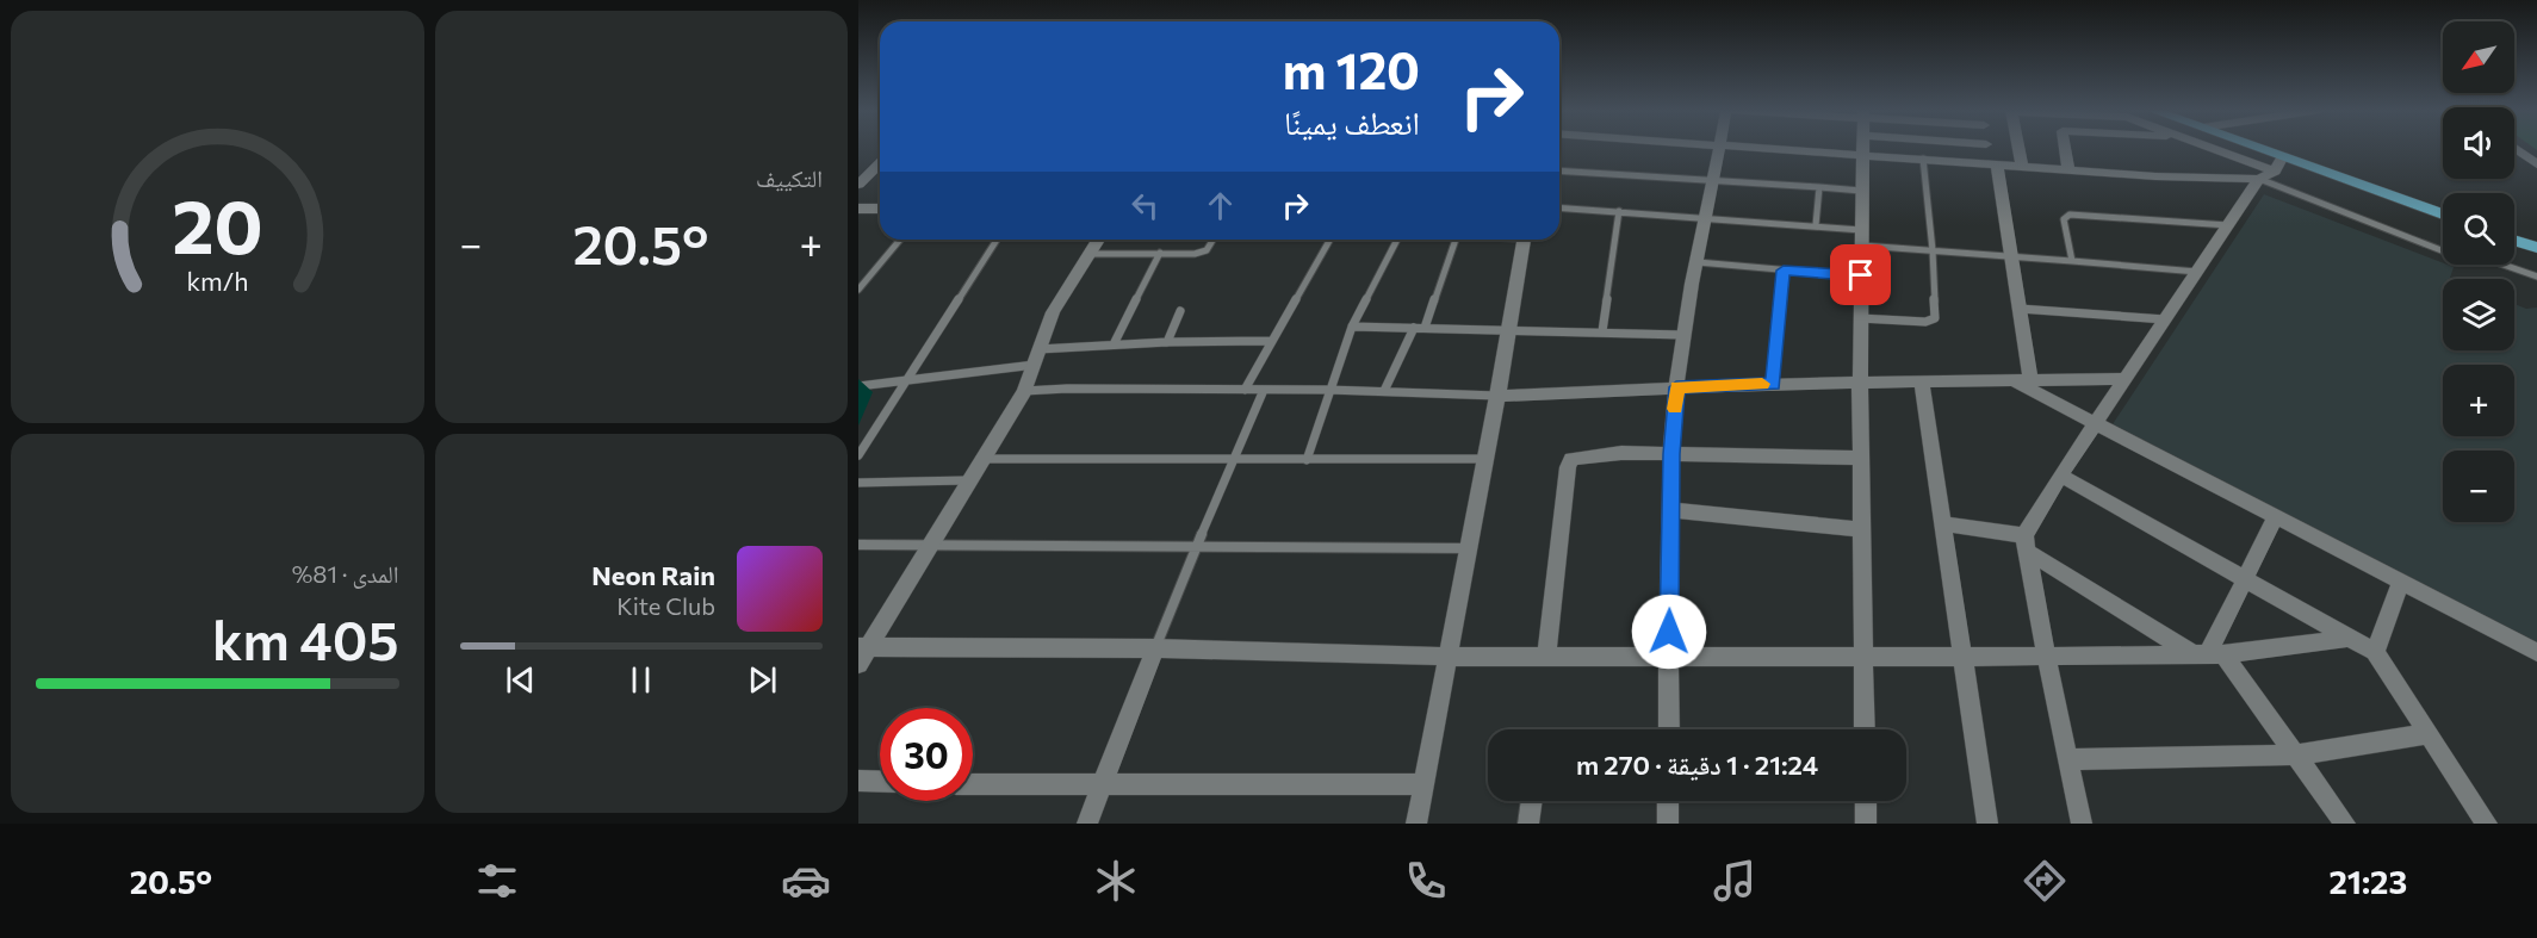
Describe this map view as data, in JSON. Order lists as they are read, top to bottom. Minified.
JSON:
{"north":"bottom left","page":{"tile":["التكييف",["المدى · 81%","405 km"]],"map_buttons":["+","−"],"turn":["120 m","انعطف يمينًا"],"heat":["−","20.5°","+"],"song":["Neon Rain","Kite Club"],"limit":"30","trip":"21:24 · 1 دقيقة · 270 m","tabs":["21:23","20.5°"],"gauge":["20","km/h"]}}
